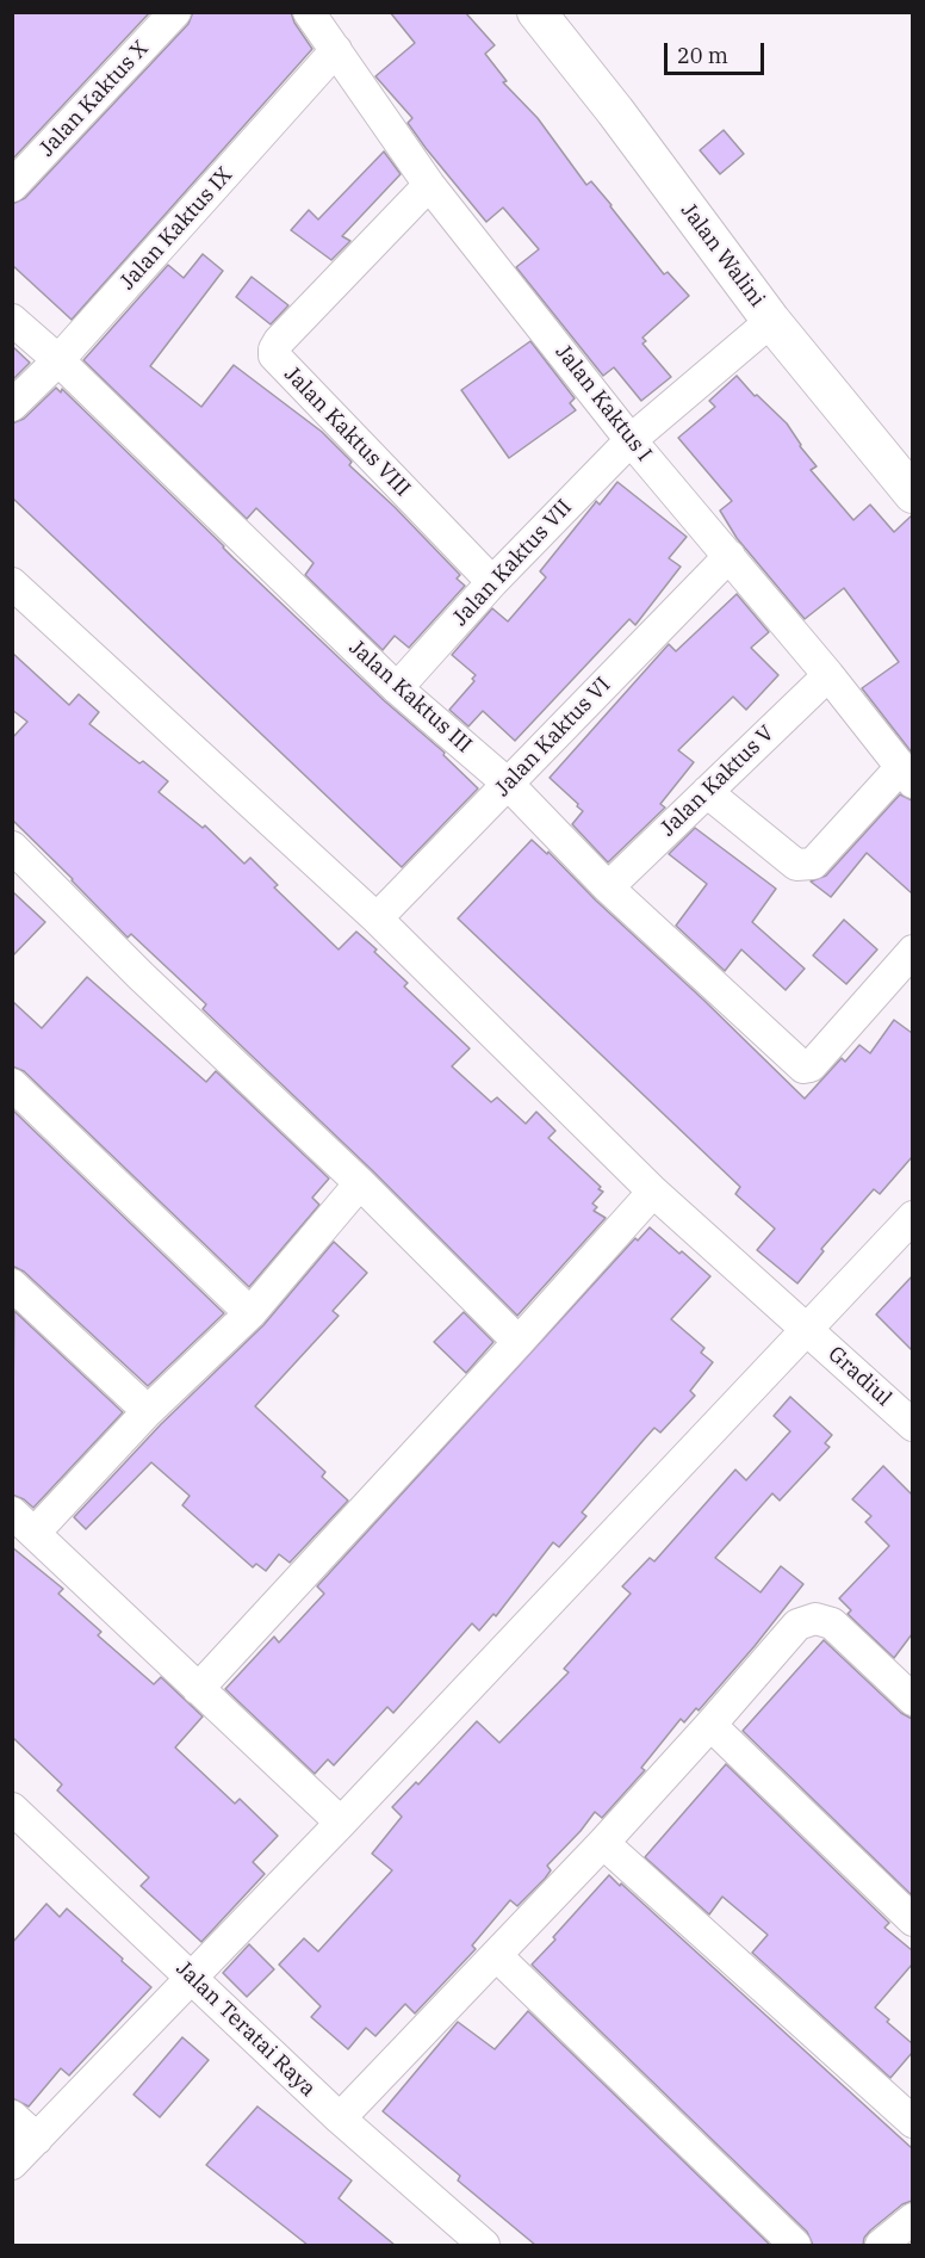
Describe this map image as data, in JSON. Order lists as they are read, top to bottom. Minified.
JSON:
{"streets":{"street":["Jalan Kaktus X","Jalan Kaktus IX","Jalan Walini","Jalan Kaktus I","Jalan Kaktus VIII","Jalan Kaktus VII","Jalan Kaktus III","Jalan Kaktus VI","Jalan Kaktus V","Gradiul","Jalan Teratai Raya"]},"crossings":[["Jalan Kaktus IX","Jalan Kaktus I"],["Jalan Kaktus IX","Jalan Kaktus III"],["Jalan Walini","Jalan Kaktus VII"],["Jalan Kaktus I","Jalan Kaktus VIII"],["Jalan Kaktus I","Jalan Kaktus VII"],["Jalan Kaktus I","Jalan Kaktus VI"],["Jalan Kaktus I","Jalan Kaktus V"],["Jalan Kaktus VIII","Jalan Kaktus VII"],["Jalan Kaktus VII","Jalan Kaktus III"],["Jalan Kaktus III","Jalan Kaktus VI"],["Jalan Kaktus III","Jalan Kaktus V"],["Jalan Kaktus VI","Gradiul"]],"scale_bar":"20 m"}
